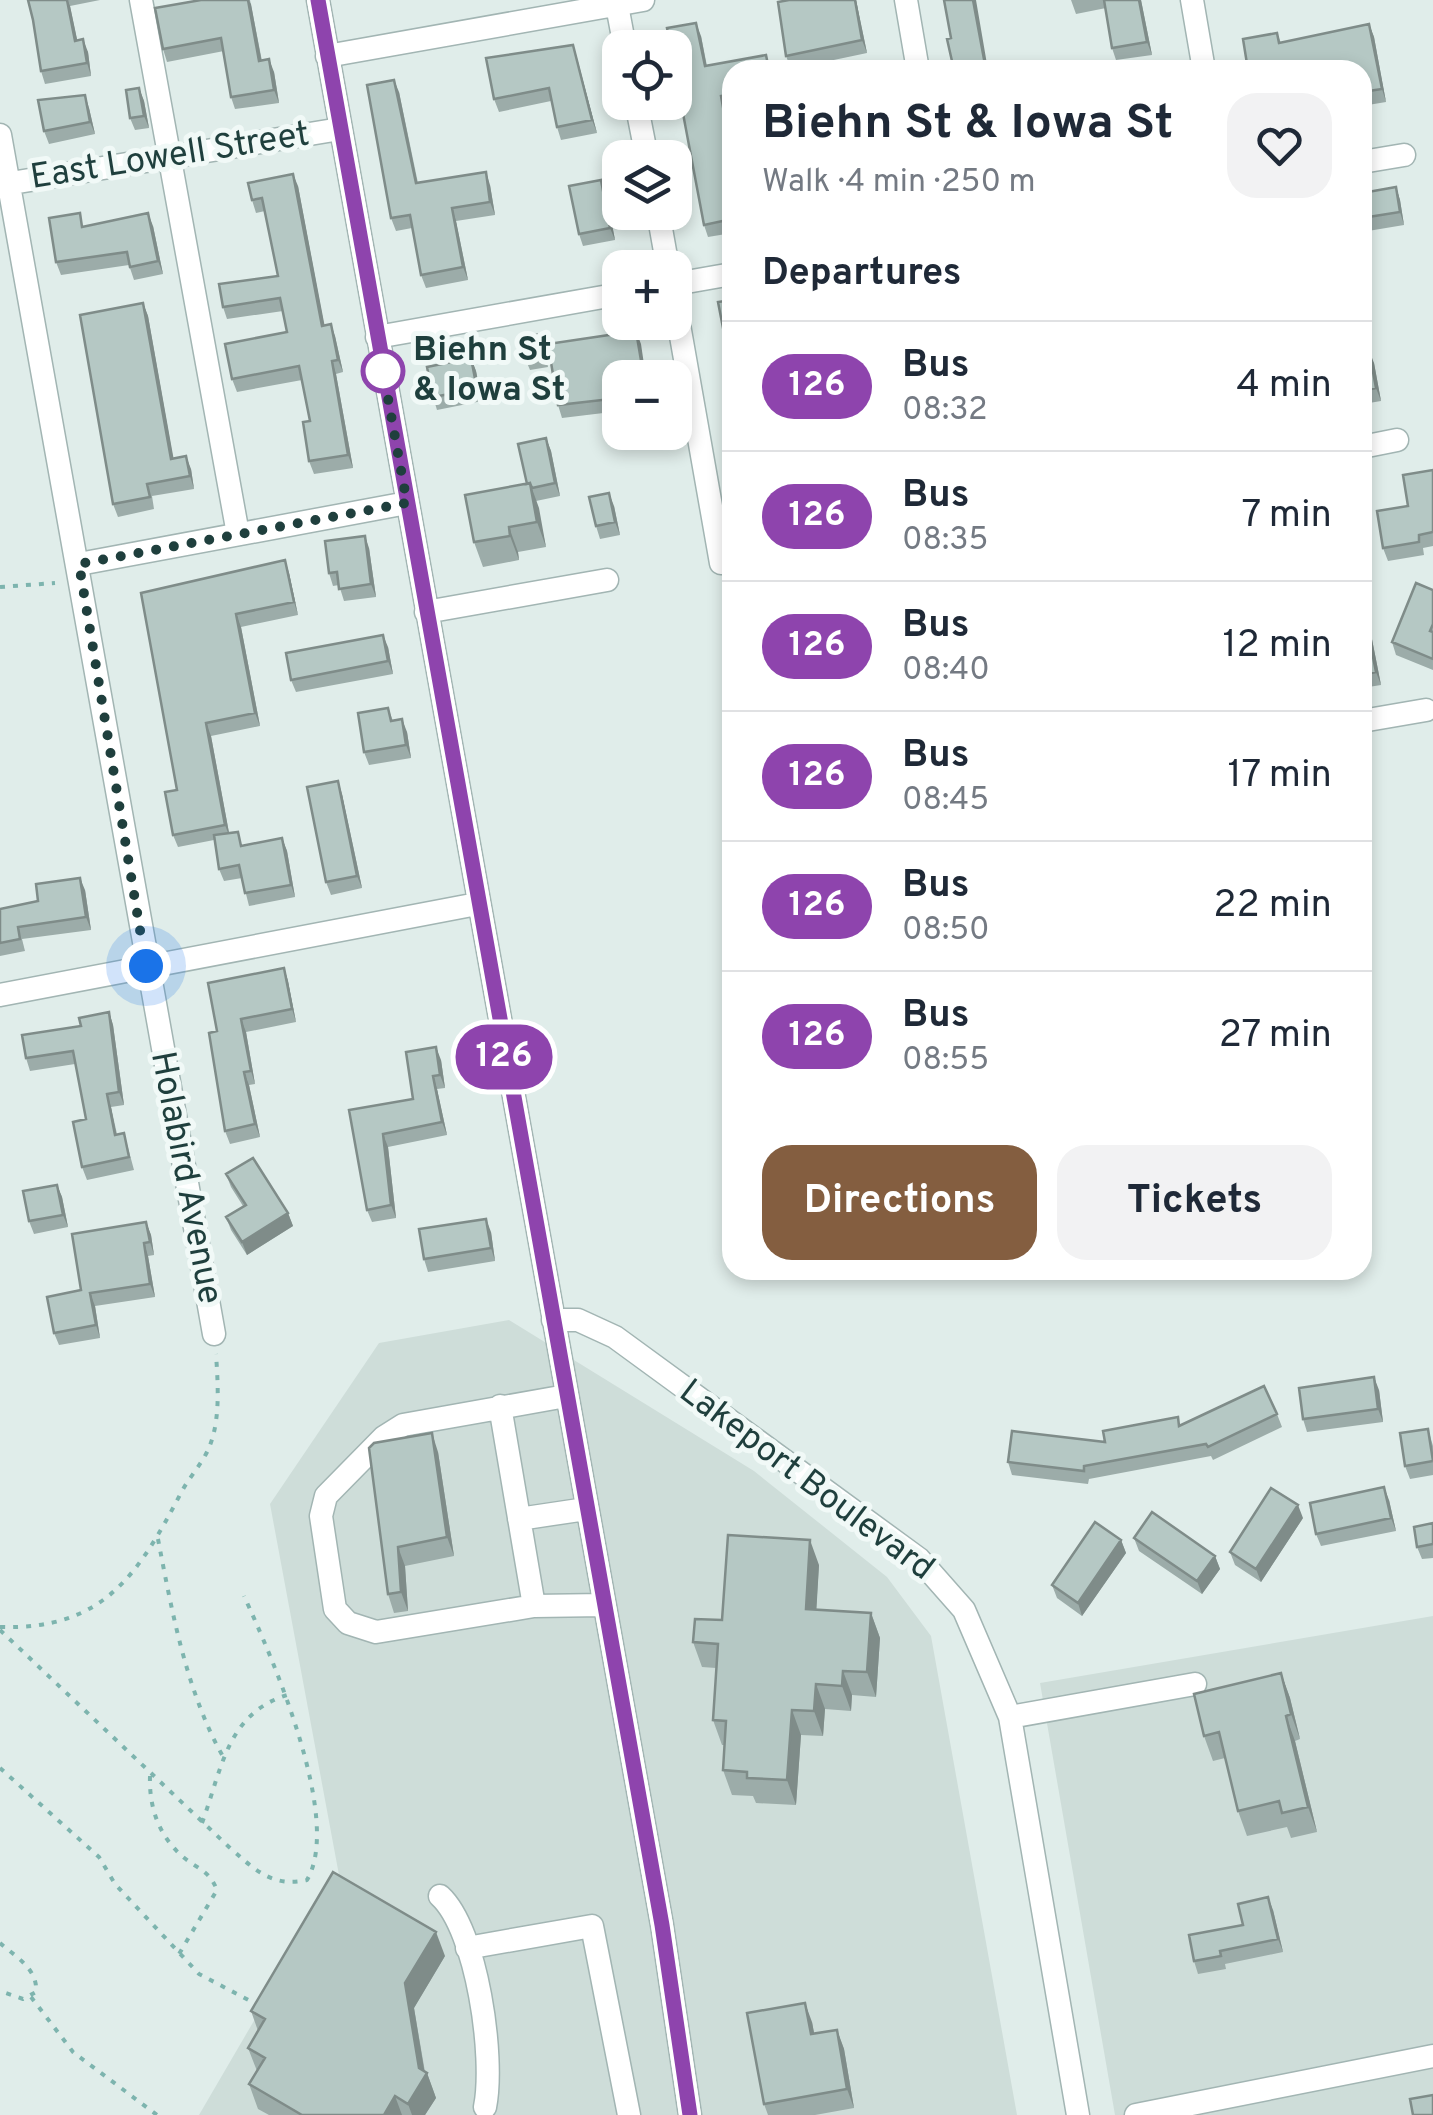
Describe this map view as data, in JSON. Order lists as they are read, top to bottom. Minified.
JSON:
{"streets":{"street":["East Lowell Street","Holabird Avenue","Lakeport Boulevard"]},"crossings":[["East Lowell Street","Holabird Avenue"]],"places":["Biehn St & Iowa St"],"lines":["bus line 126"],"page":{"on_map":"126","map_buttons":["+","−"],"heading":[["Biehn St & Iowa St","Walk · 4 min · 250 m"],"Departures"],"list":[{"mark":"126","name":"Bus","note":"08:32","value":"4 min"},{"mark":"126","name":"Bus","note":"08:35","value":"7 min"},{"mark":"126","name":"Bus","note":"08:40","value":"12 min"},{"mark":"126","name":"Bus","note":"08:45","value":"17 min"},{"mark":"126","name":"Bus","note":"08:50","value":"22 min"},{"mark":"126","name":"Bus","note":"08:55","value":"27 min"}],"buttons":["Directions","Tickets"]}}
